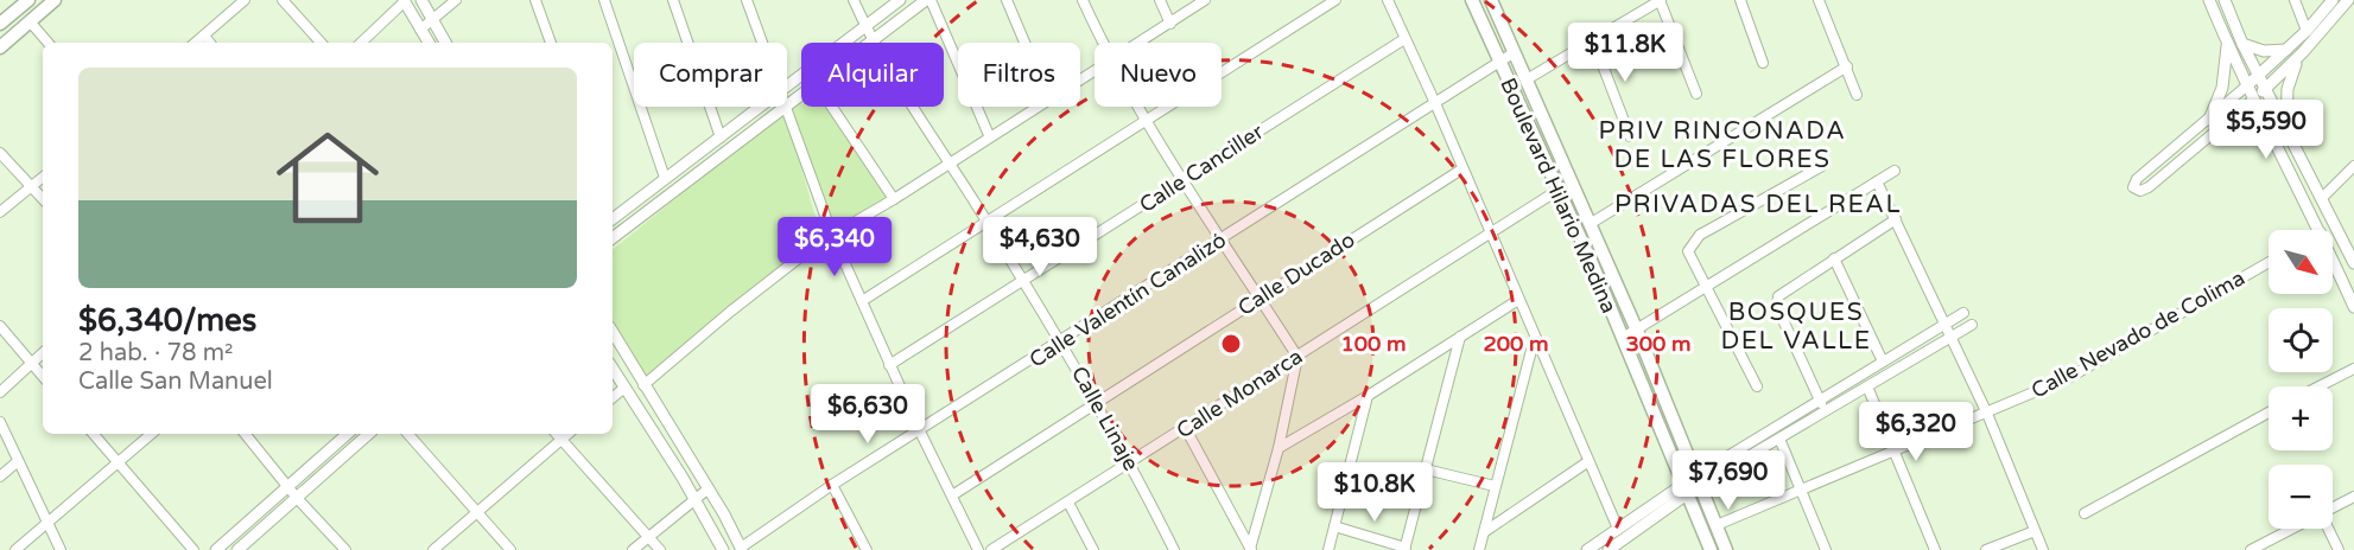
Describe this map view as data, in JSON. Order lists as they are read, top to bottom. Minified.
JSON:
{"streets":{"main road":["Boulevard Hilario Medina"],"street":["Calle Canciller","Calle Ducado","Calle Valentín Canalizó","Calle Nevado de Colima","Calle Monarca","Calle Linaje"]},"crossings":[["Calle Canciller","Calle Linaje"],["Boulevard Hilario Medina","Calle Valentín Canalizó"],["Boulevard Hilario Medina","Calle Nevado de Colima"],["Boulevard Hilario Medina","Calle Monarca"],["Calle Ducado","Calle Linaje"],["Calle Valentín Canalizó","Calle Linaje"],["Calle Monarca","Calle Linaje"]],"districts":["PRIV RINCONADA DE LAS FLORES","PRIVADAS DEL REAL","BOSQUES DEL VALLE"],"north":"bottom right","page":{"price":["$11.8K","$5,590","$6,340","$4,630","$6,630","$6,320","$7,690","$10.8K"],"chip":["Comprar","Alquilar","Filtros","Nuevo"],"list":[{"name":"$6,340/mes","note":"2 hab. · 78 m² · Calle San Manuel"}],"map_buttons":["+","−"]},"rings":["100 m","200 m","300 m"]}
